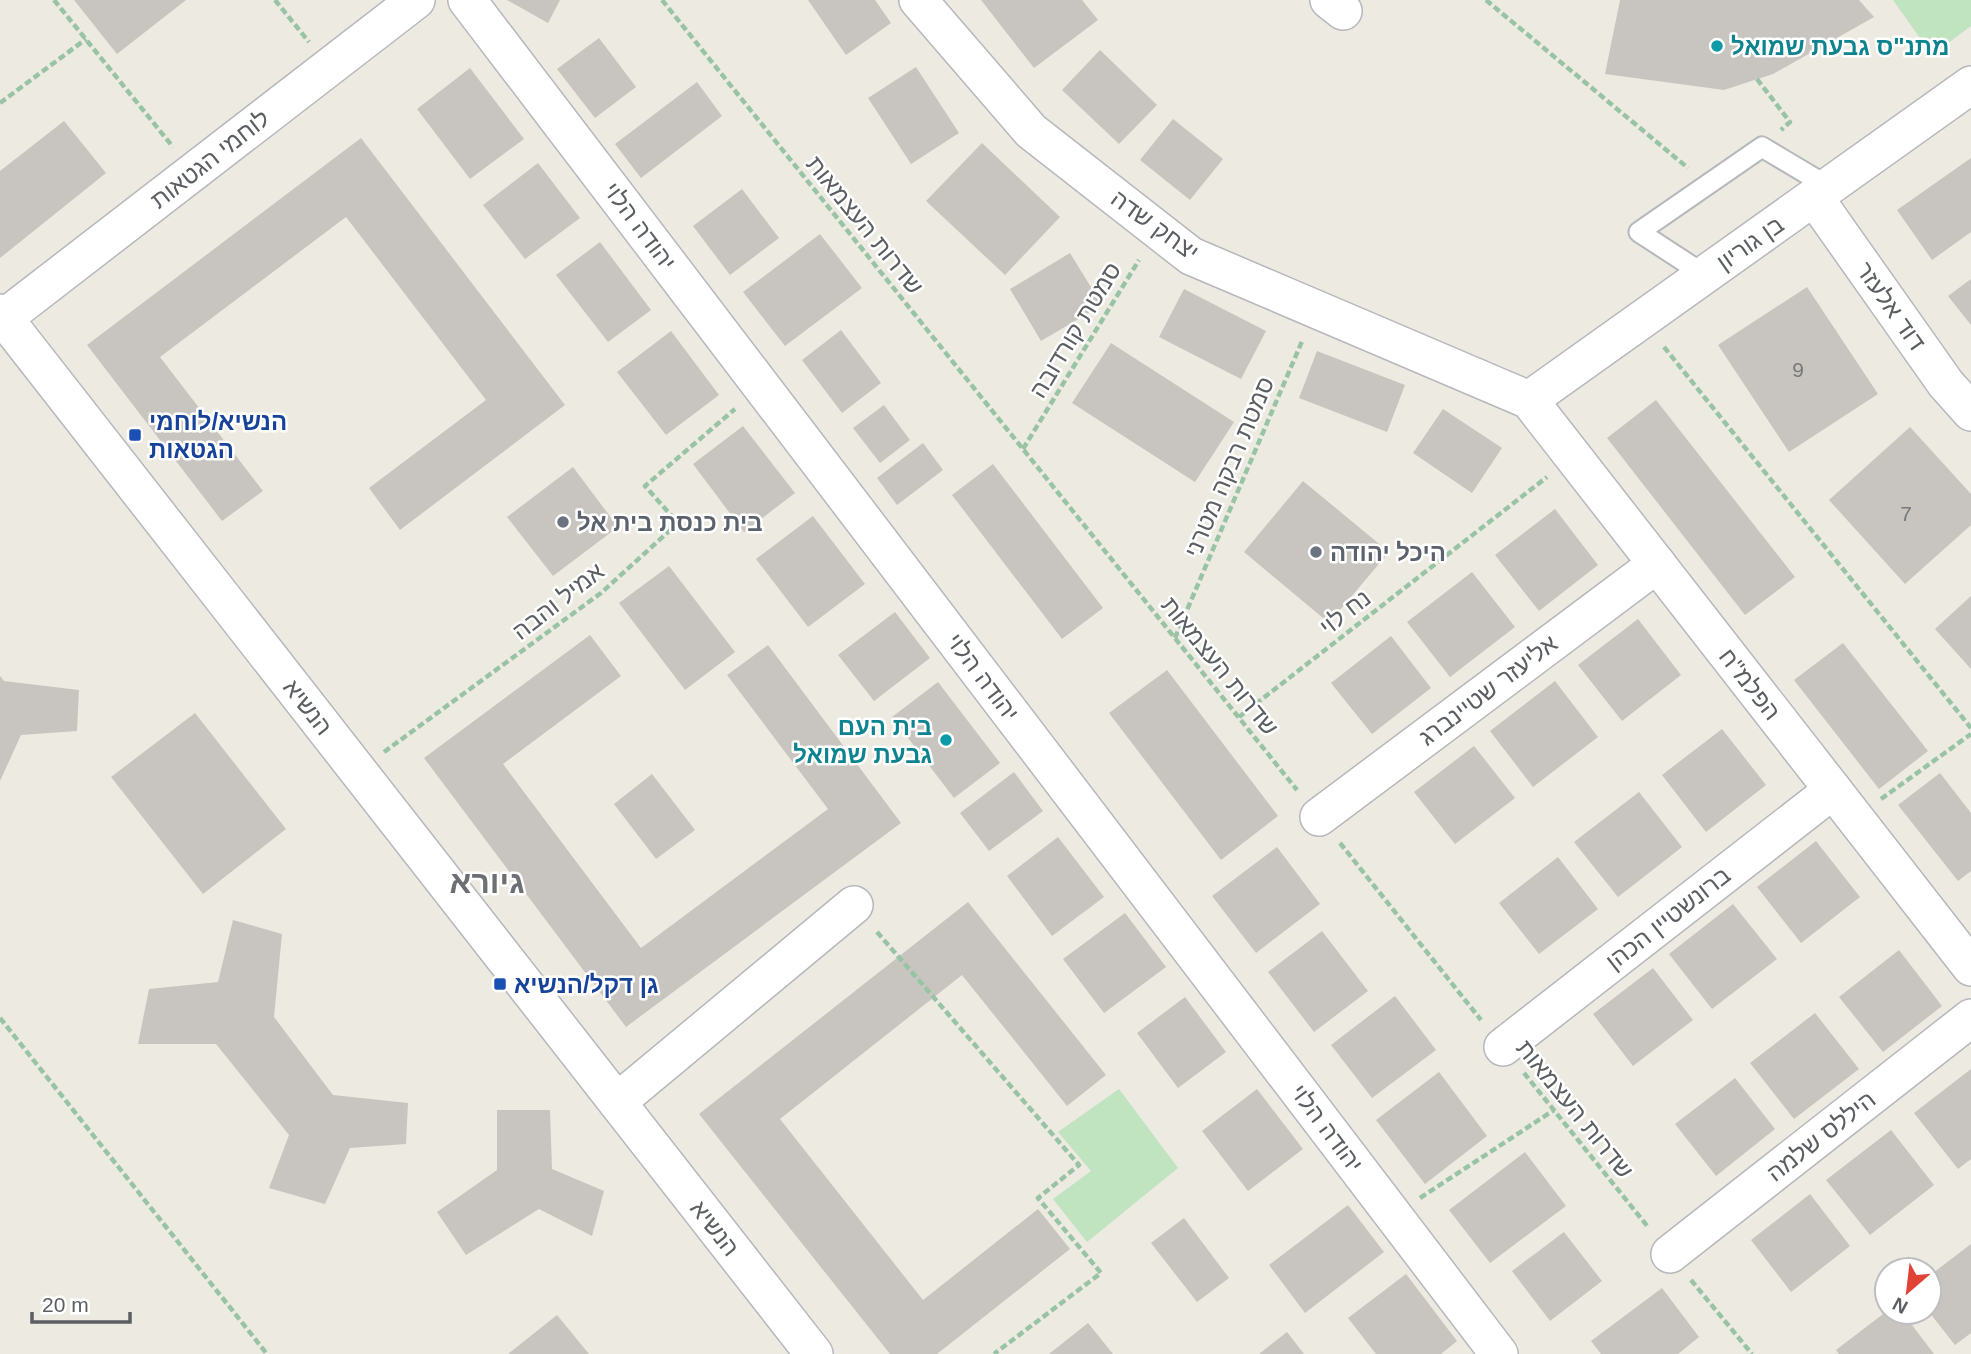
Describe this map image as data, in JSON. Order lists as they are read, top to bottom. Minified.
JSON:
{"streets":{"street":["לוחמי הגטאות","יצחק שדה","יהודה הלוי","בן גוריון","דוד אלעזר","הפלמ\"ח","אליעזר שטיינברג","הנשיא","ברונשטיין הכהן","היללס שלמה"],"path":["שדרות העצמאות","סמטת קורדובה","סמטת רבקה מטרני","אמיל והבה","נח לוי"]},"crossings":[["לוחמי הגטאות","הנשיא"],["שדרות העצמאות","סמטת קורדובה"],["שדרות העצמאות","סמטת רבקה מטרני"],["שדרות העצמאות","נח לוי"],["שדרות העצמאות","אליעזר שטיינברג"],["שדרות העצמאות","ברונשטיין הכהן"],["שדרות העצמאות","היללס שלמה"],["יצחק שדה","בן גוריון"],["יצחק שדה","סמטת קורדובה"],["יצחק שדה","סמטת רבקה מטרני"],["יצחק שדה","הפלמ\"ח"],["יהודה הלוי","אמיל והבה"],["בן גוריון","דוד אלעזר"],["בן גוריון","הפלמ\"ח"],["אמיל והבה","הנשיא"],["נח לוי","הפלמ\"ח"],["הפלמ\"ח","אליעזר שטיינברג"],["הפלמ\"ח","ברונשטיין הכהן"]],"districts":["גיורא"],"places":{"other":["מתנ\"ס גבעת שמואל","בית כנסת בית אל","היכל יהודה","בית העם גבעת שמואל"],"transit":["הנשיא/לוחמי הגטאות","גן דקל/הנשיא"]},"house_numbers":["9","7"],"scale_bar":"20 m","north":"bottom left"}
